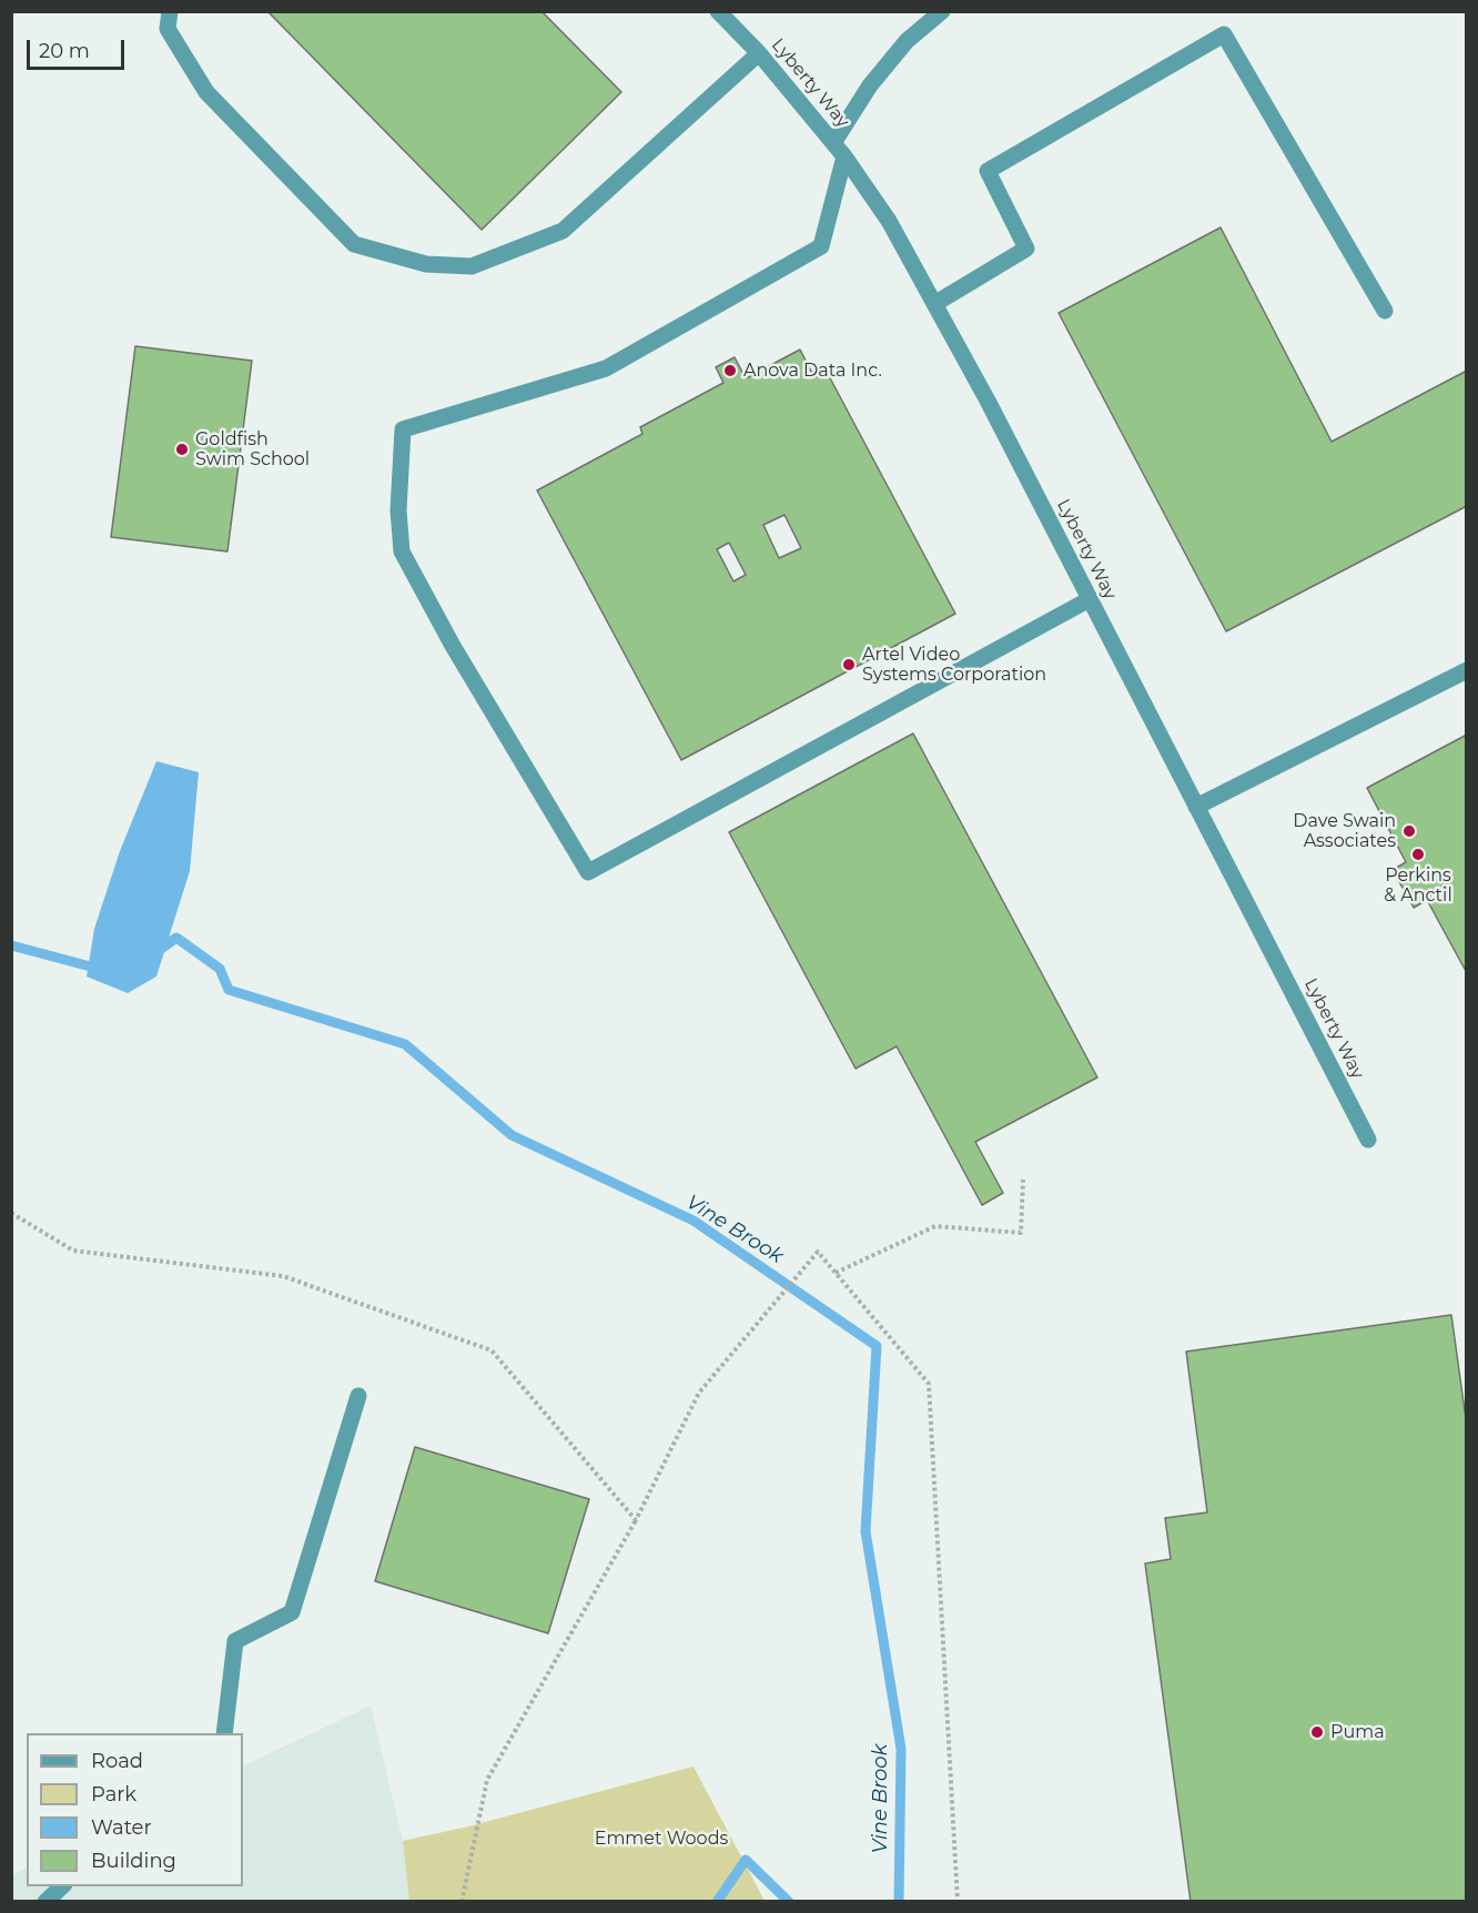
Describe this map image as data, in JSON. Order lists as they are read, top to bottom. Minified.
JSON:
{"streets":{"lane":["Lyberty Way"]},"water":["Vine Brook"],"parks":["Emmet Woods"],"places":["Anova Data Inc.","Goldfish Swim School","Artel Video Systems Corporation","Dave Swain Associates","Perkins & Anctil","Puma"],"legend":["Road","Park","Water","Building"],"scale_bar":"20 m"}
